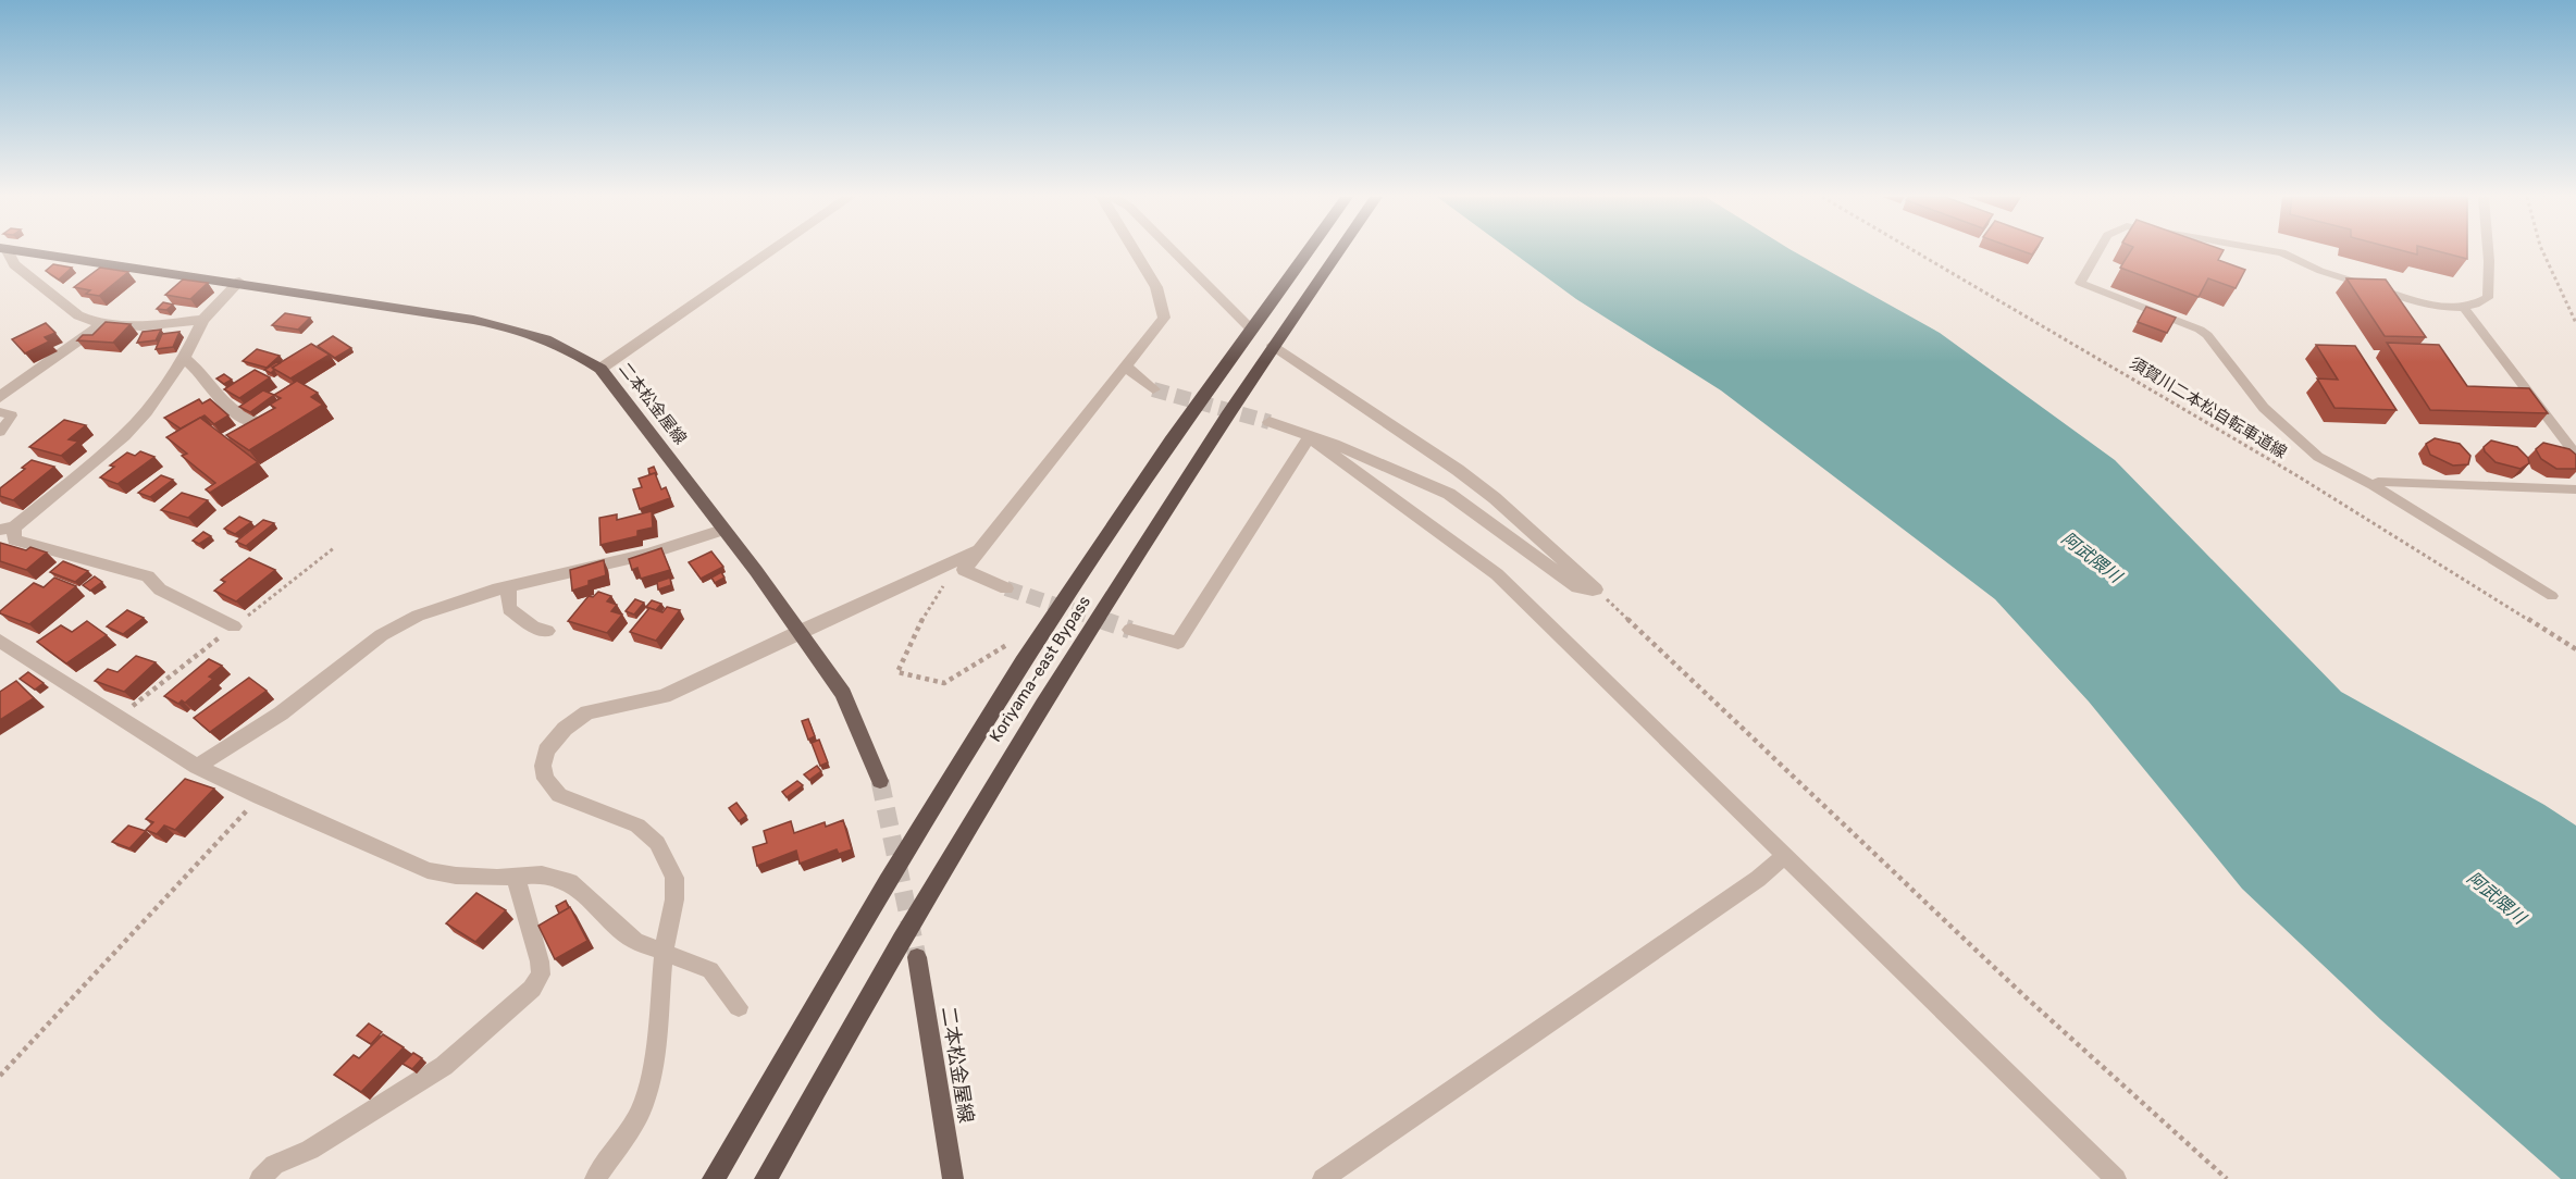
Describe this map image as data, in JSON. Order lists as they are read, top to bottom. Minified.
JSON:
{"streets":{"highway":["Koriyama-east Bypass"],"main road":["二本松金屋線"],"path":["須賀川二本松自転車道線"]},"water":["阿武隈川"]}
